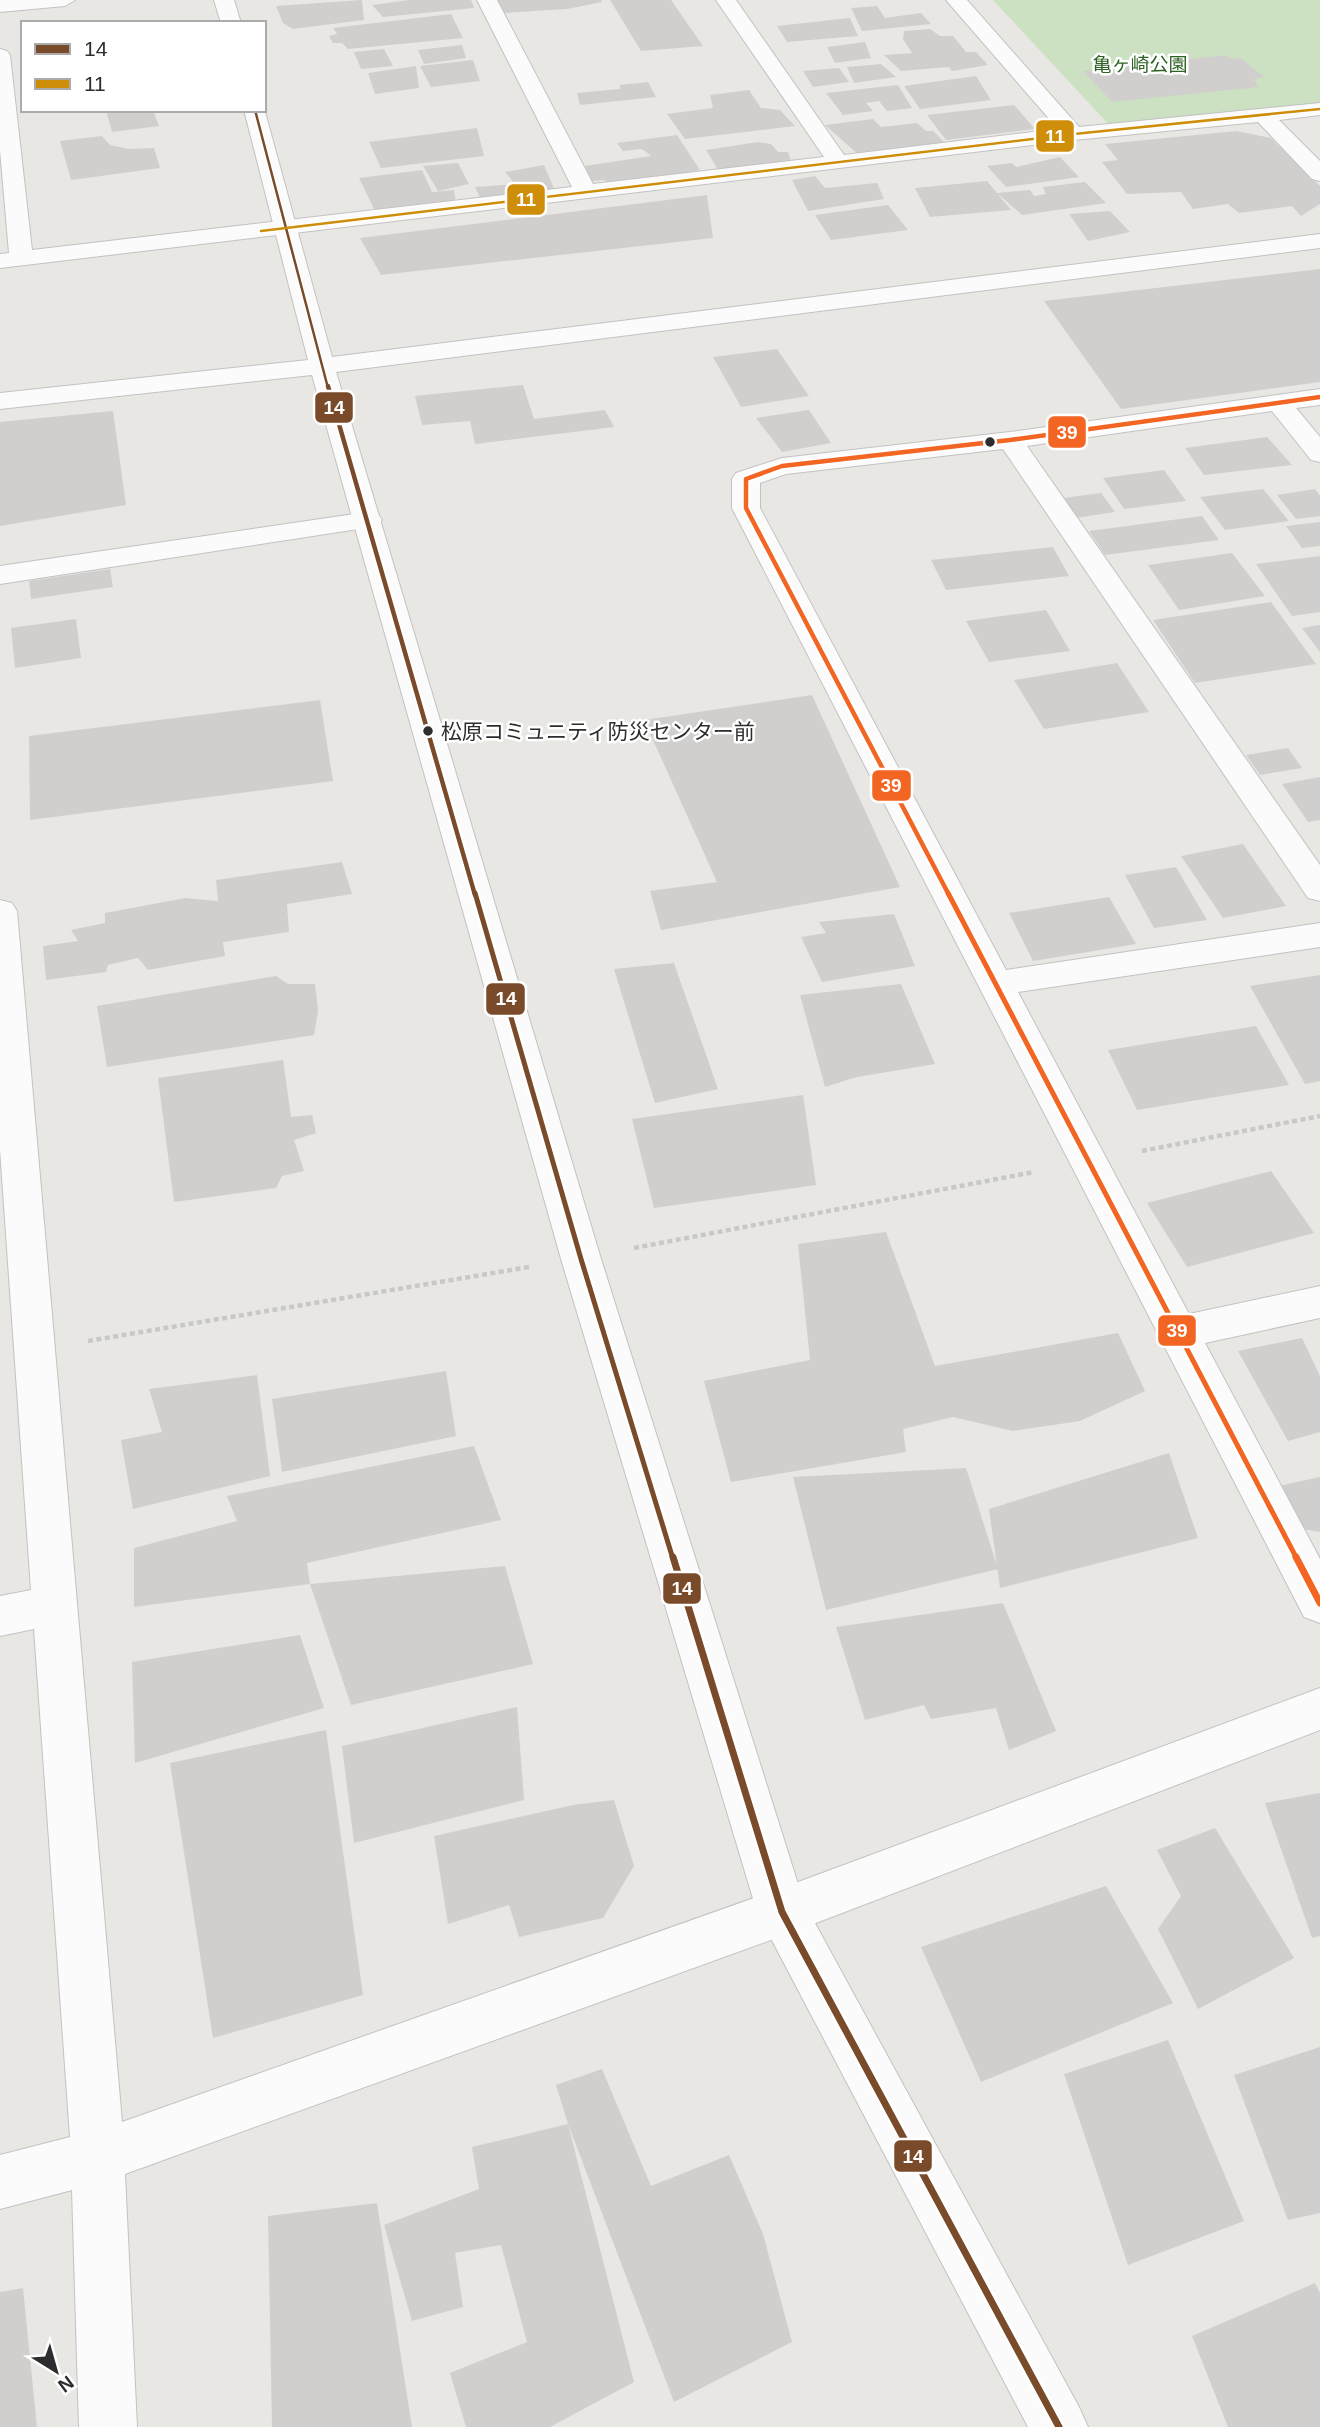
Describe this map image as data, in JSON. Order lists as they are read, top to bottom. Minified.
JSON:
{"parks":["亀ヶ崎公園"],"places":["松原コミュニティ防災センター前"],"lines":["transit line 11","transit line 14","transit line 39"],"legend":["14","11"],"north":"bottom right"}
